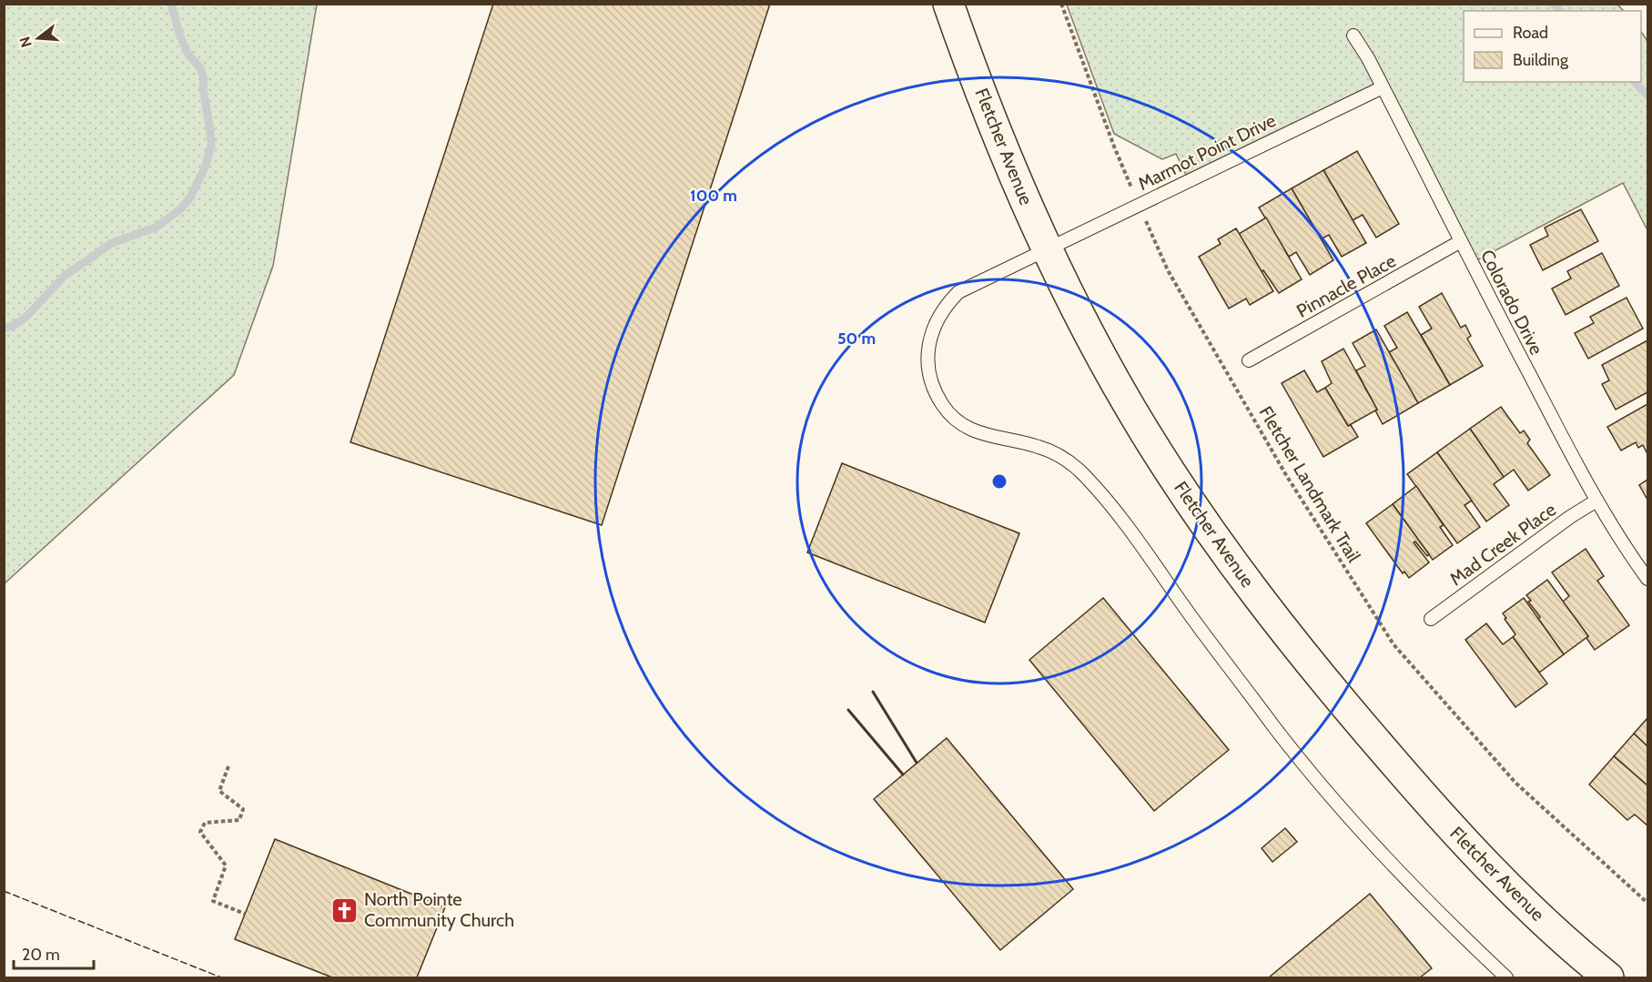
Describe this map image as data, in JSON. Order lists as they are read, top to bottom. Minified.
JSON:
{"streets":{"main road":["Fletcher Avenue"],"lane":["Marmot Point Drive","Pinnacle Place","Colorado Drive","Mad Creek Place"],"path":["Fletcher Landmark Trail"]},"crossings":[["Fletcher Avenue","Marmot Point Drive"],["Marmot Point Drive","Colorado Drive"],["Marmot Point Drive","Fletcher Landmark Trail"],["Pinnacle Place","Colorado Drive"],["Colorado Drive","Mad Creek Place"]],"places":{"church":["North Pointe Community Church"]},"legend":["Road","Building"],"scale_bar":"20 m","north":"left","rings":["100 m","50 m"]}
